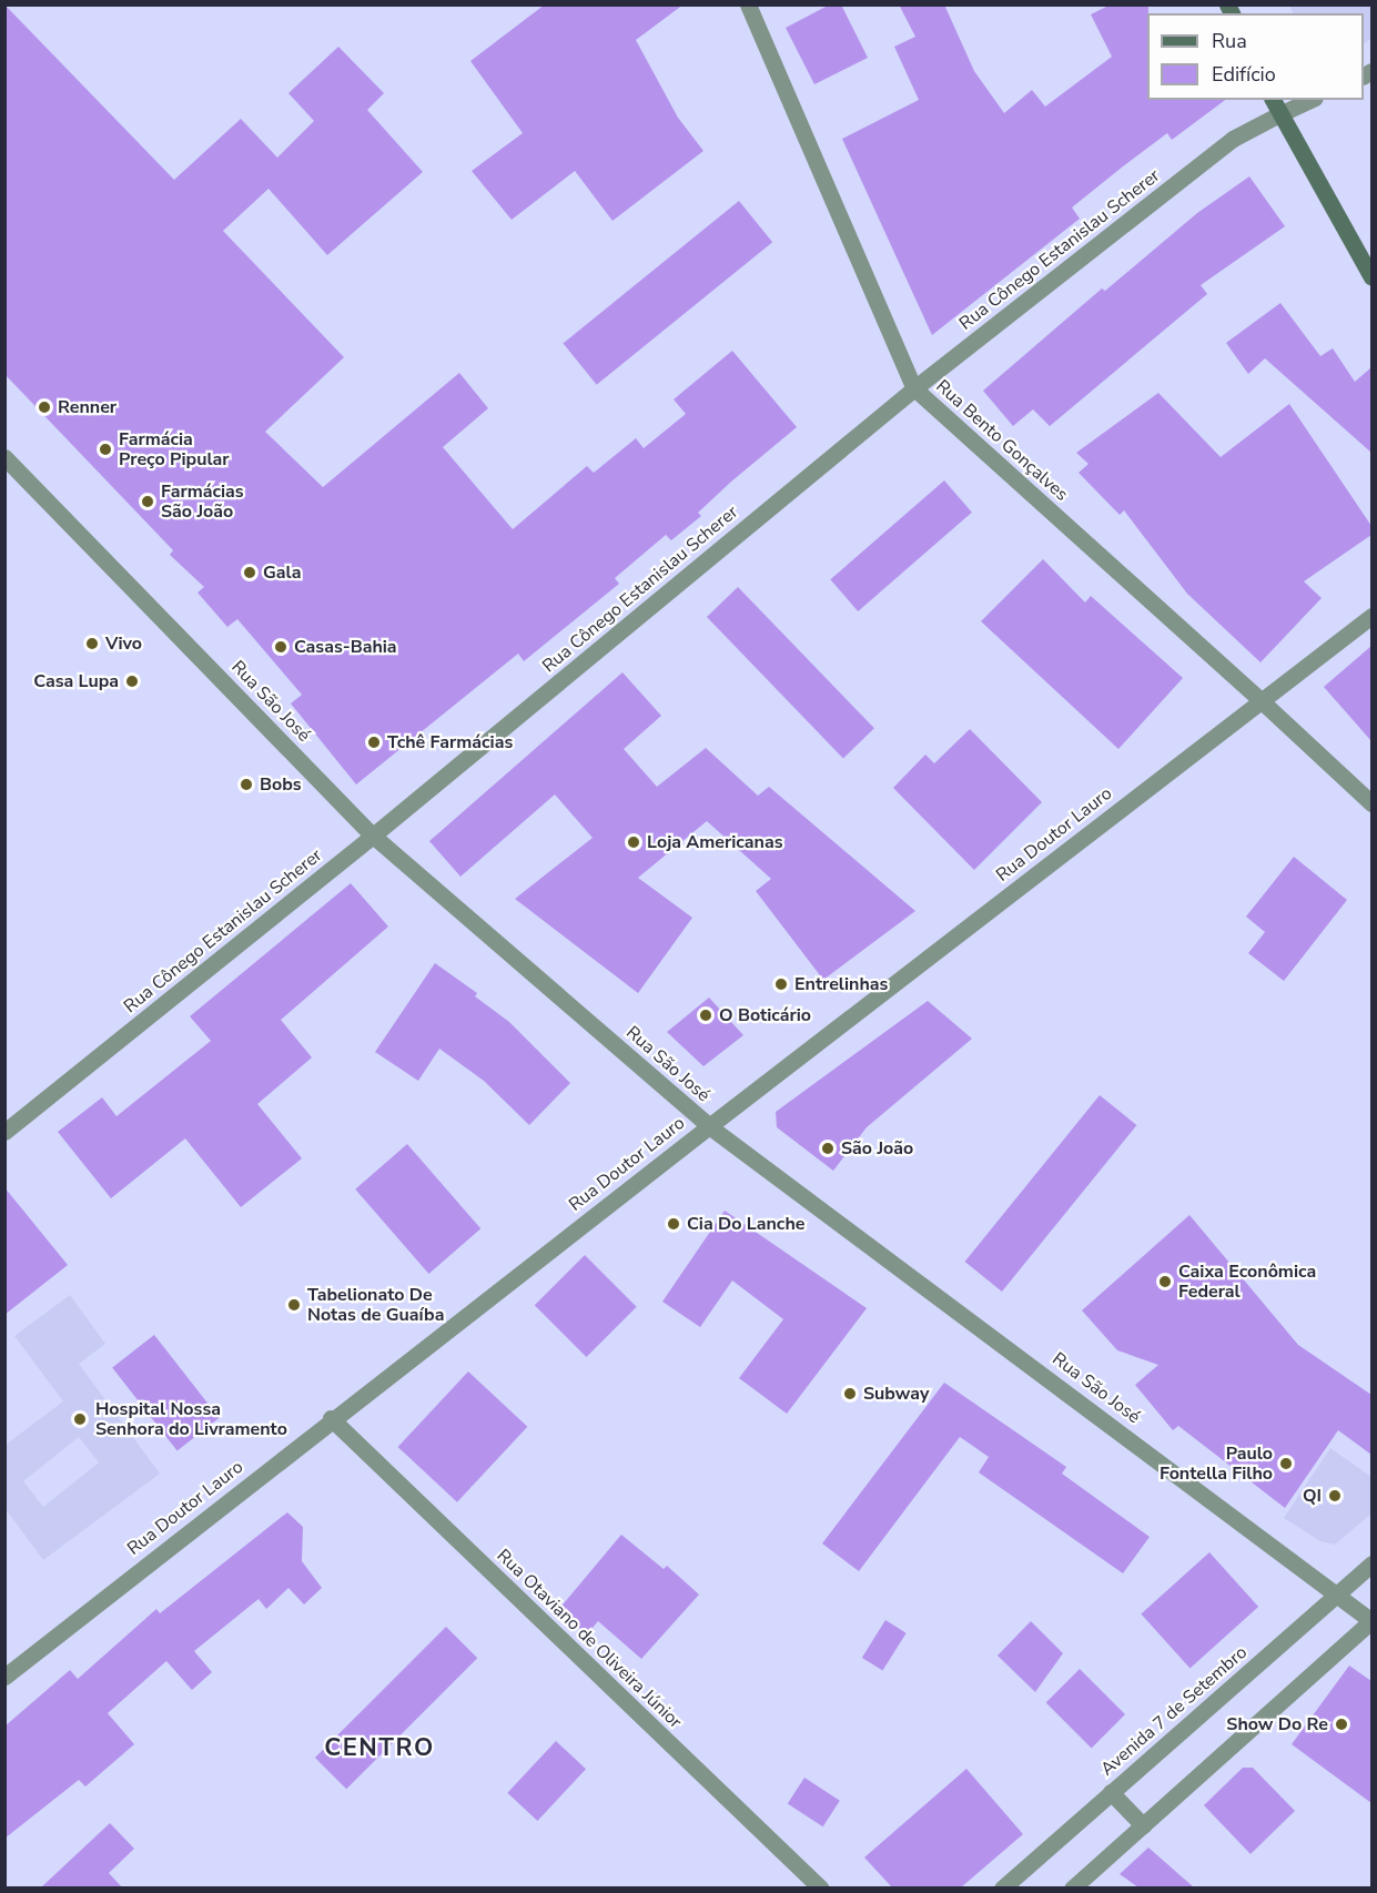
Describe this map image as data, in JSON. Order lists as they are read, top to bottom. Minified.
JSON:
{"streets":{"street":["Rua Cônego Estanislau Scherer","Rua Bento Gonçalves","Rua São José","Rua Doutor Lauro","Rua Otaviano de Oliveira Júnior","Avenida 7 de Setembro"]},"crossings":[["Rua Cônego Estanislau Scherer","Rua Bento Gonçalves"],["Rua Cônego Estanislau Scherer","Rua São José"],["Rua Bento Gonçalves","Rua Doutor Lauro"],["Rua São José","Rua Doutor Lauro"],["Rua São José","Avenida 7 de Setembro"],["Rua Doutor Lauro","Rua Otaviano de Oliveira Júnior"]],"districts":["CENTRO"],"places":["Renner","Farmácia Preço Pipular","Farmácias São João","Gala","Vivo","Casas-Bahia","Casa Lupa","Tchê Farmácias","Bobs","Loja Americanas","Entrelinhas","O Boticário","São João","Cia Do Lanche","Caixa Econômica Federal","Tabelionato De Notas de Guaíba","Subway","Hospital Nossa Senhora do Livramento","Paulo Fontella Filho","QI","Show Do Re"],"legend":["Rua","Edifício"]}
